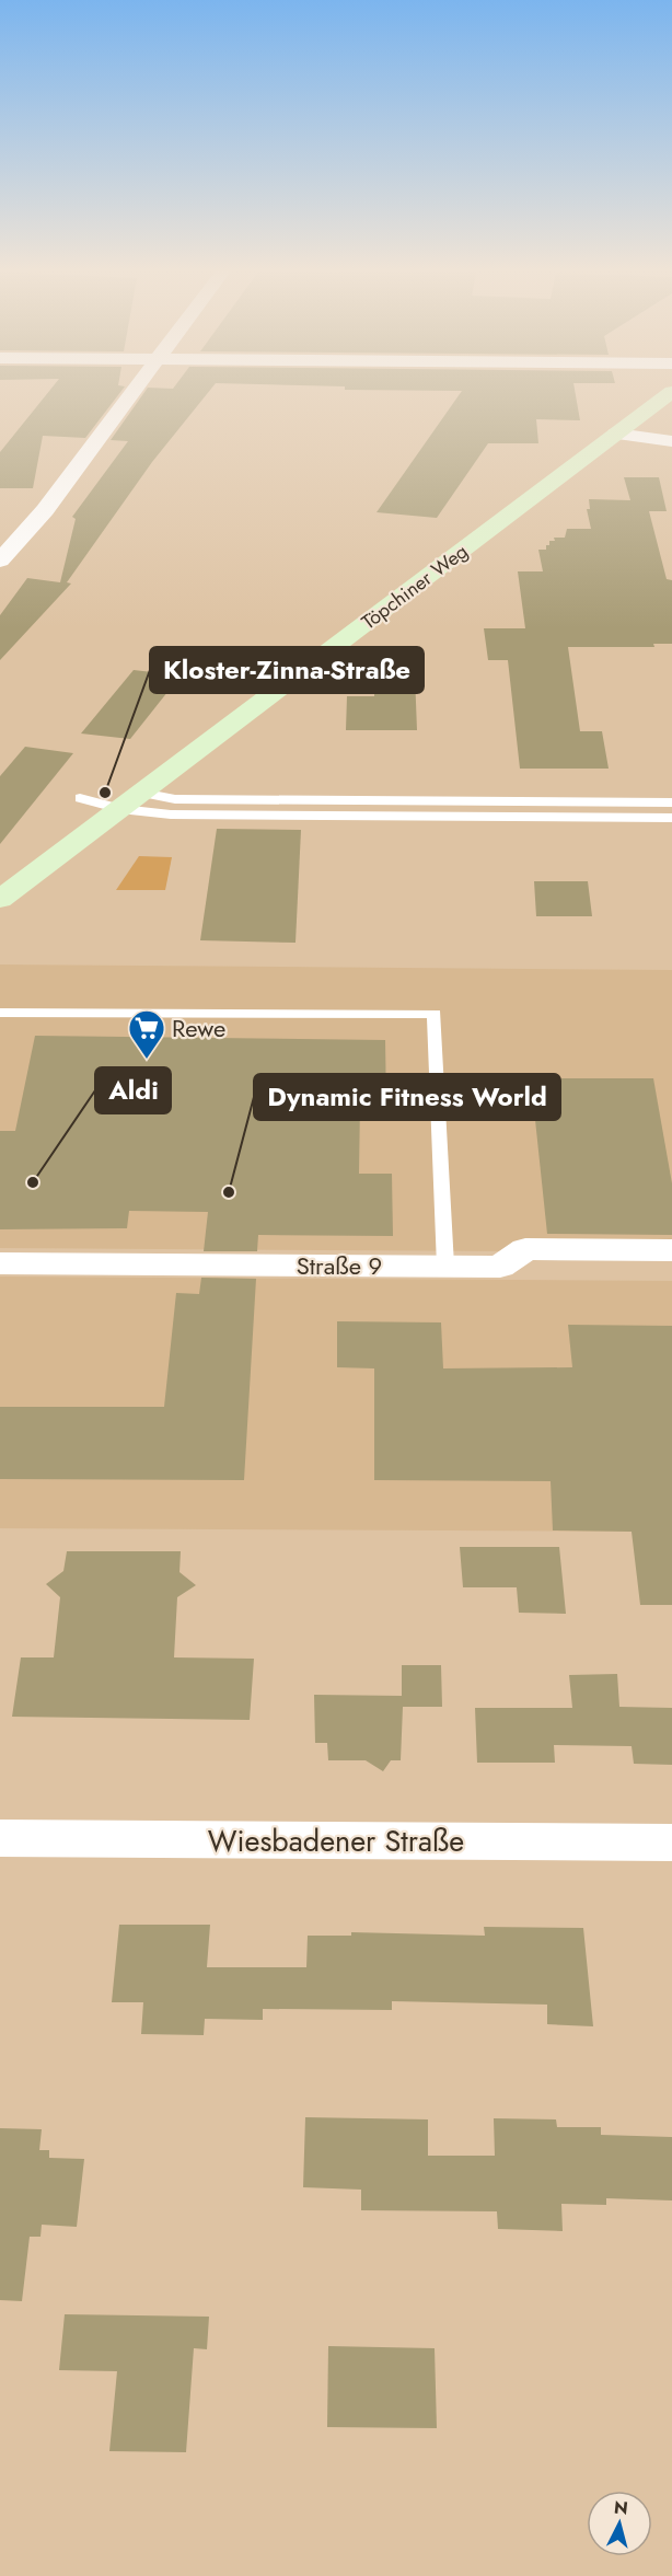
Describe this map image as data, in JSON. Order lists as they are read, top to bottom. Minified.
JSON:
{"streets":{"street":["Töpchiner Weg","Straße 9","Wiesbadener Straße"]},"places":{"other":["Kloster-Zinna-Straße","Aldi","Dynamic Fitness World"],"supermarket":["Rewe"]},"north":"top"}
